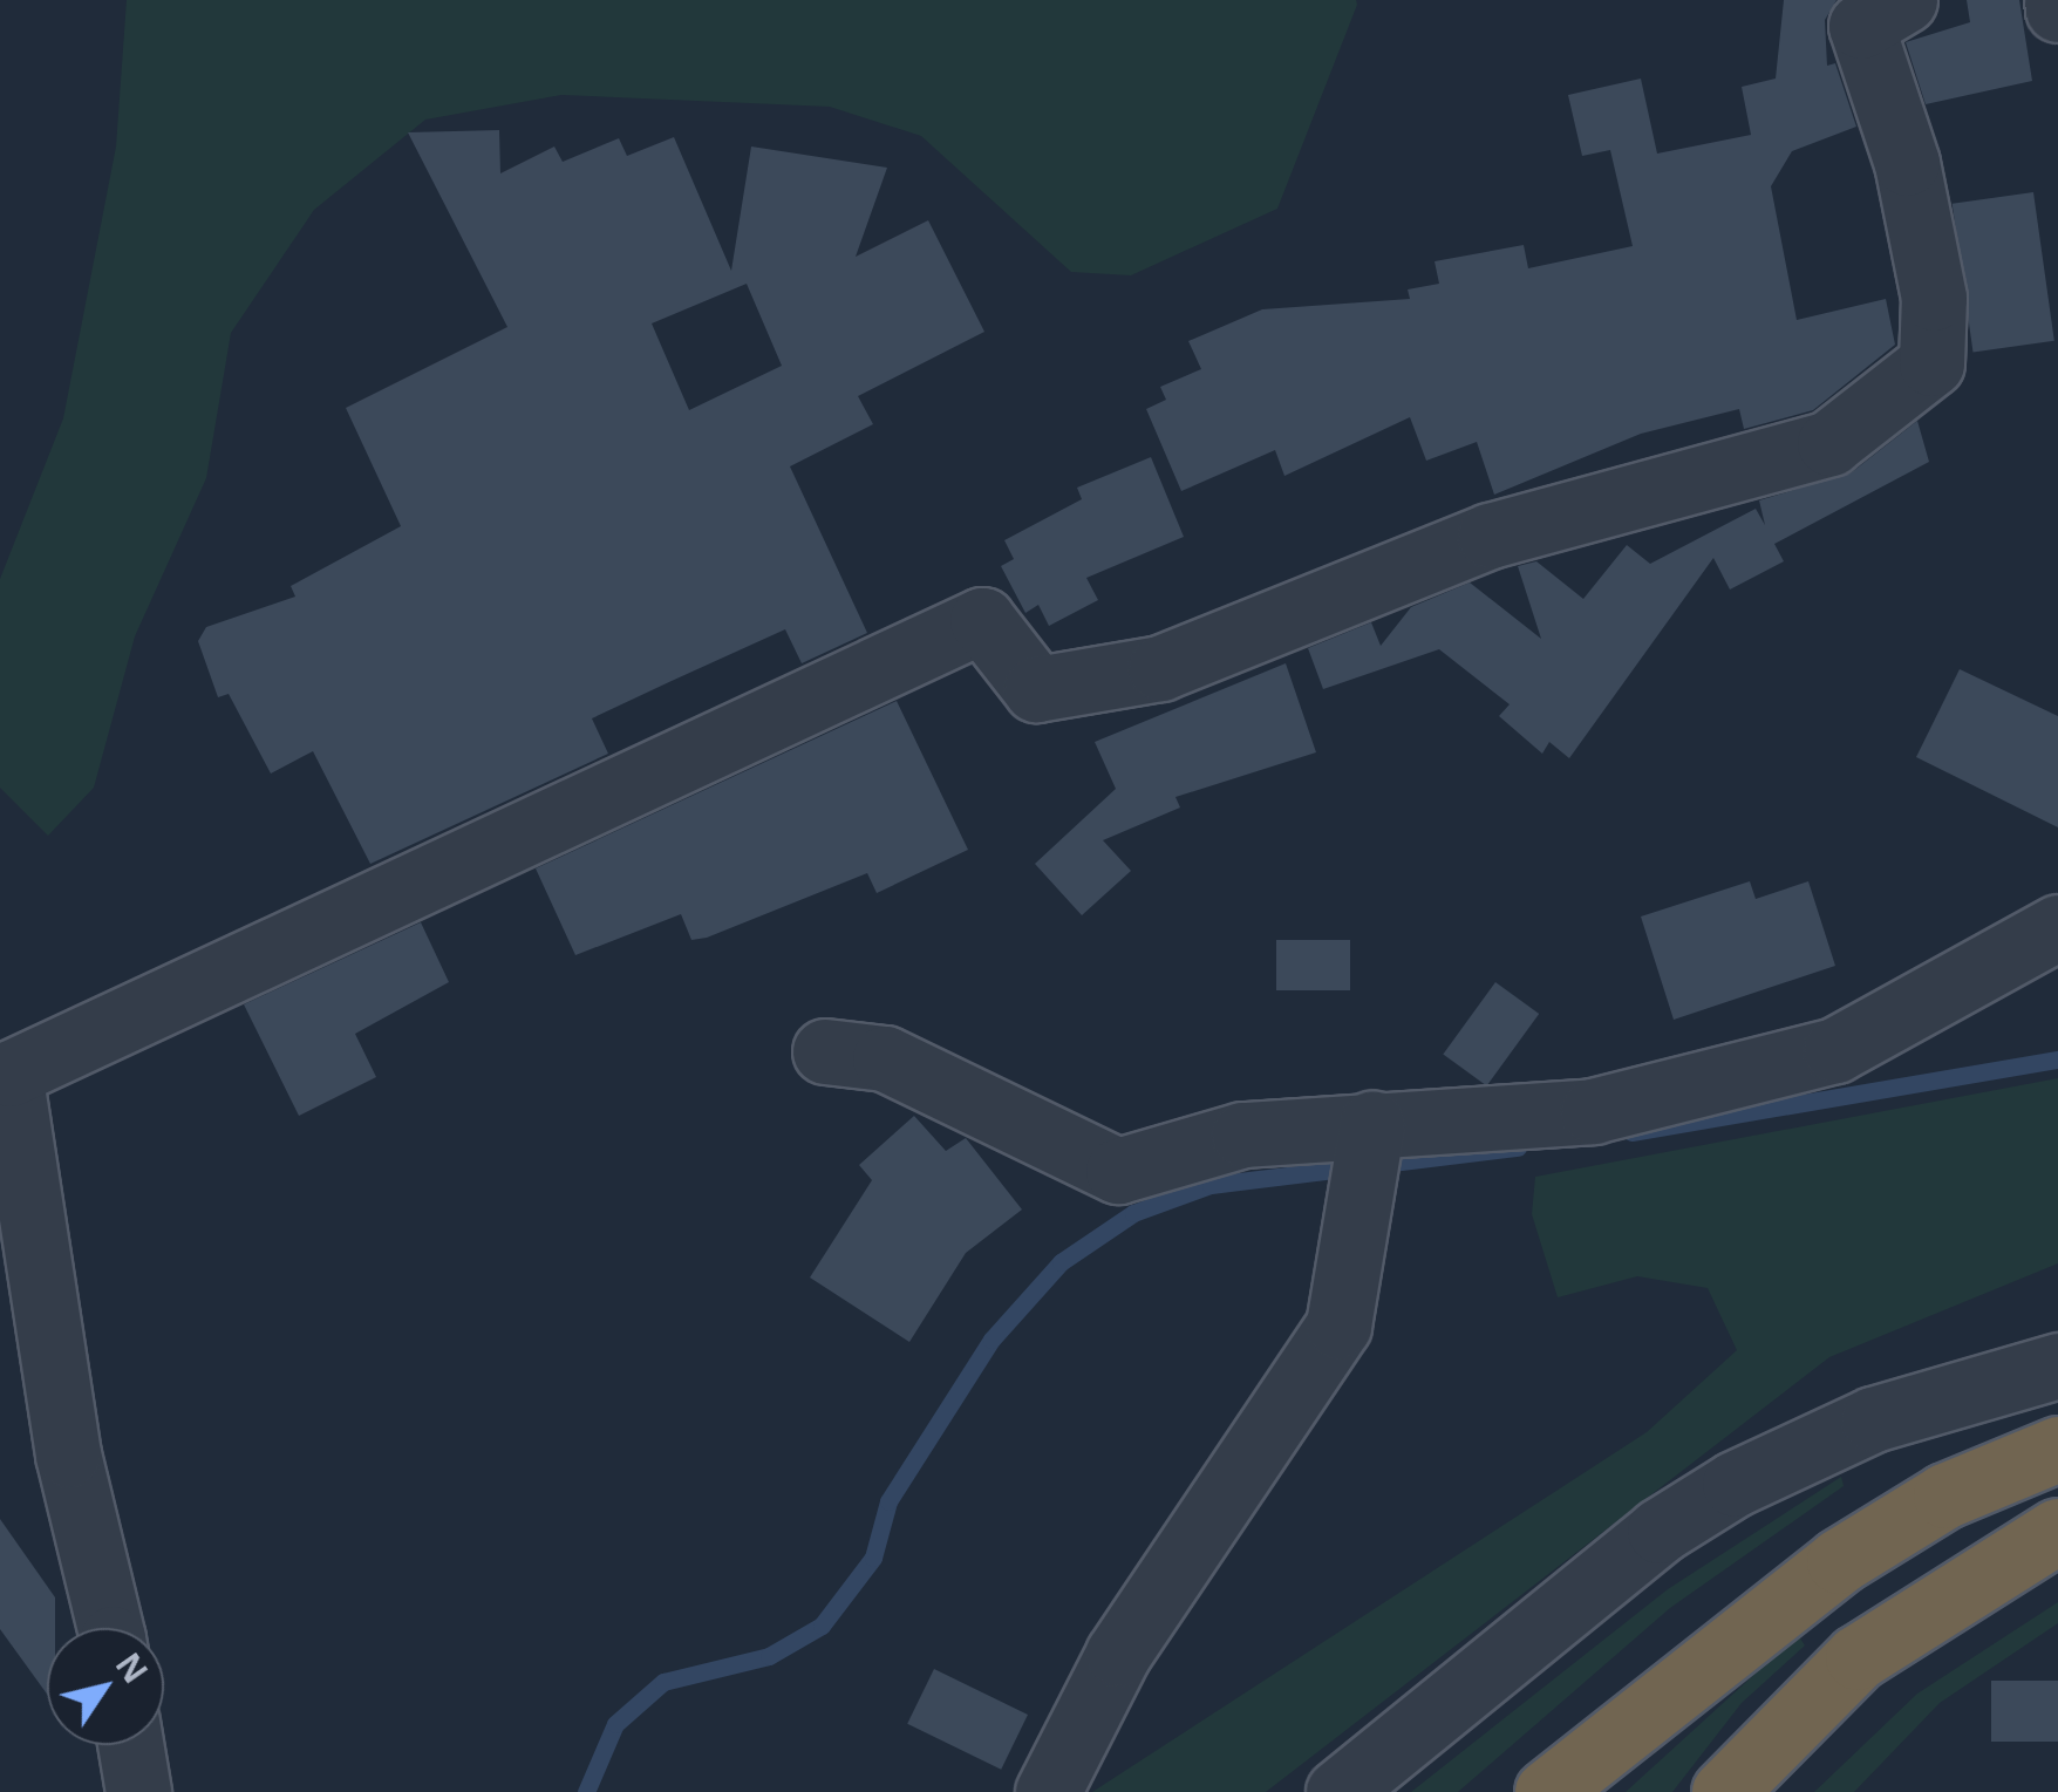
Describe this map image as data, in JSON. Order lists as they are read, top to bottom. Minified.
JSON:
{"north":"top right"}
